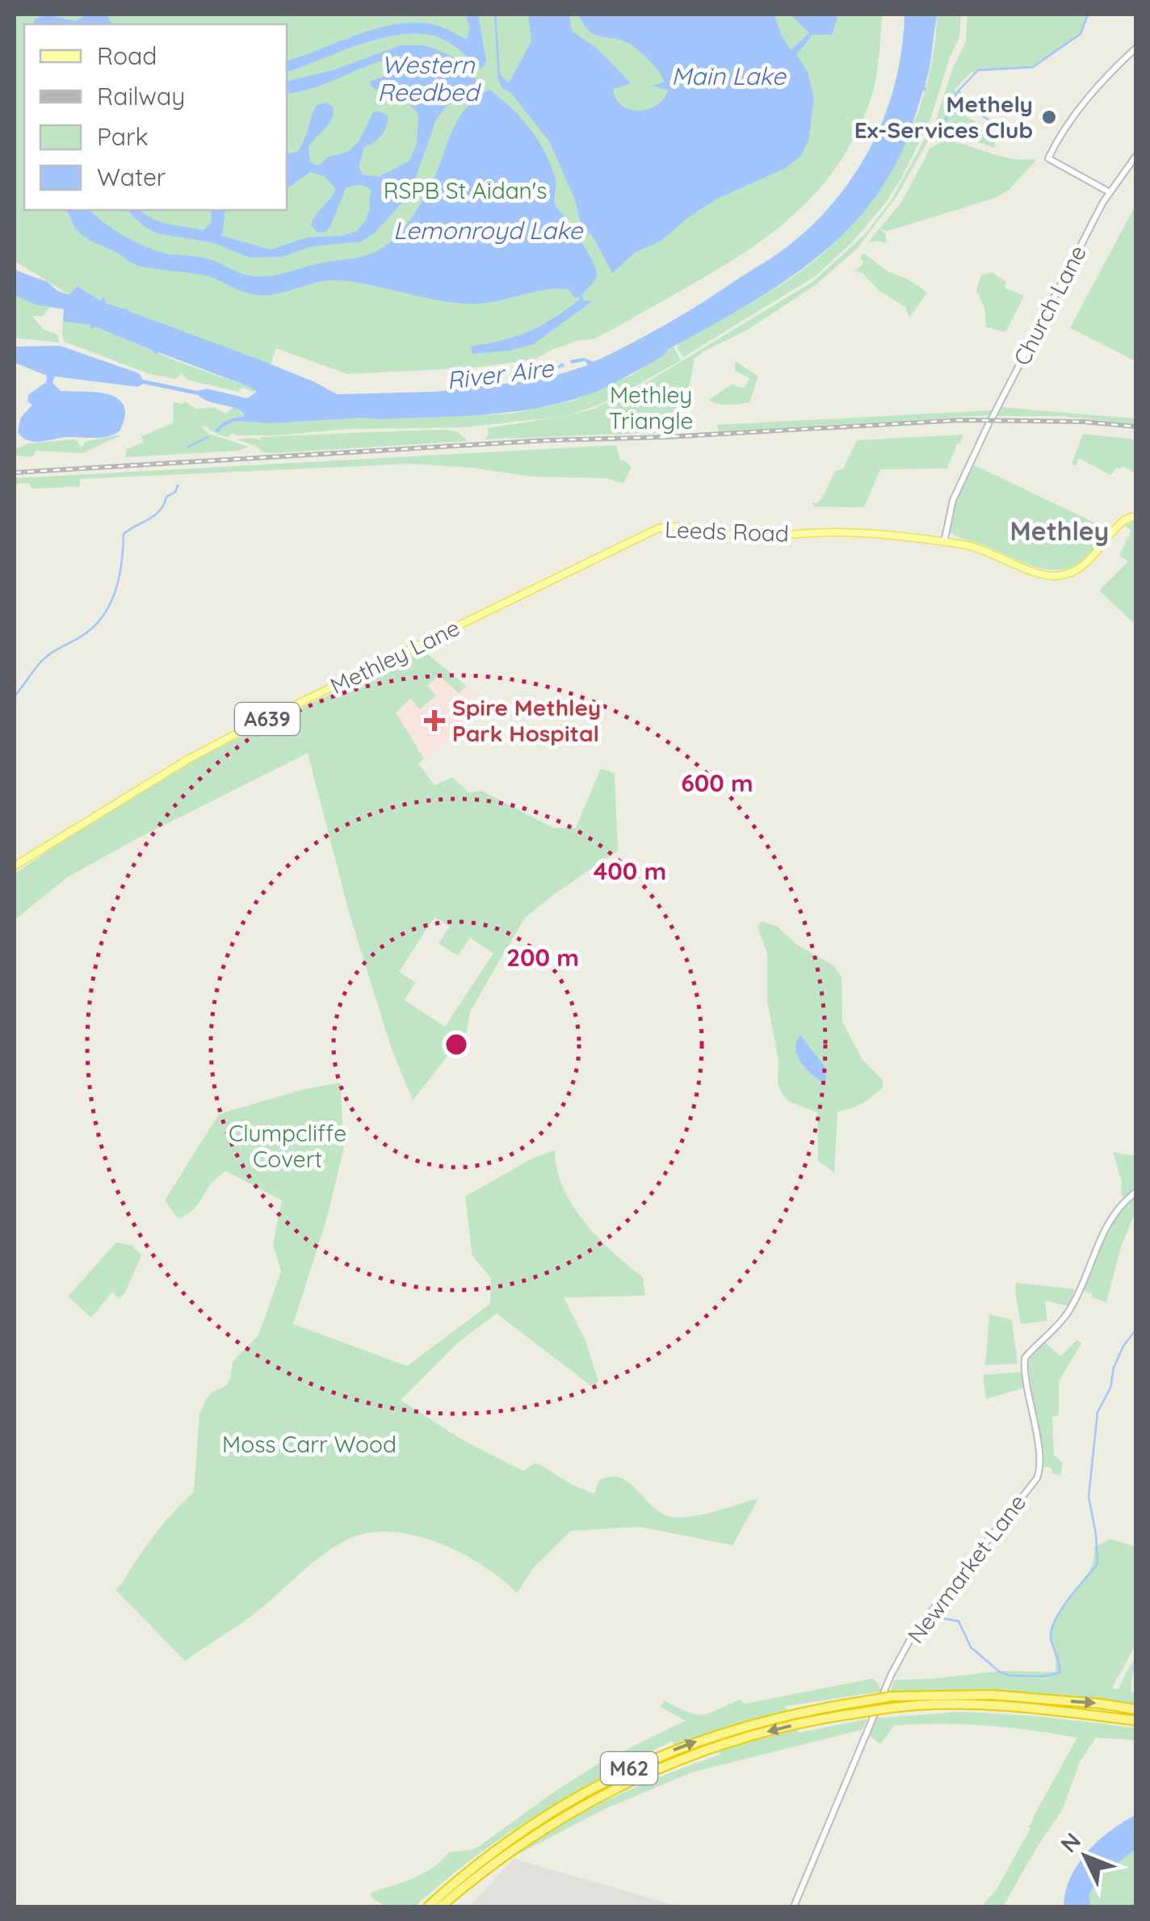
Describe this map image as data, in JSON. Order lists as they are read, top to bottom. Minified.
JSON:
{"streets":{"highway":["M62"],"main road":["Church Lane","Leeds Road","Methley Lane","A639","Newmarket Lane"]},"crossings":[["Church Lane","Leeds Road"],["Church Lane","A639"],["Leeds Road","Methley Lane"],["Leeds Road","A639"]],"districts":["Methley"],"water":["Western Reedbed","Main Lake","Lemonroyd Lake","River Aire"],"parks":["RSPB St Aidan's","Methley Triangle","Clumpcliffe Covert","Moss Carr Wood"],"places":{"other":["Methely Ex-Services Club"],"health":["Spire Methley Park Hospital"]},"legend":["Road","Railway","Park","Water"],"north":"top left","rings":["600 m","400 m","200 m"]}
